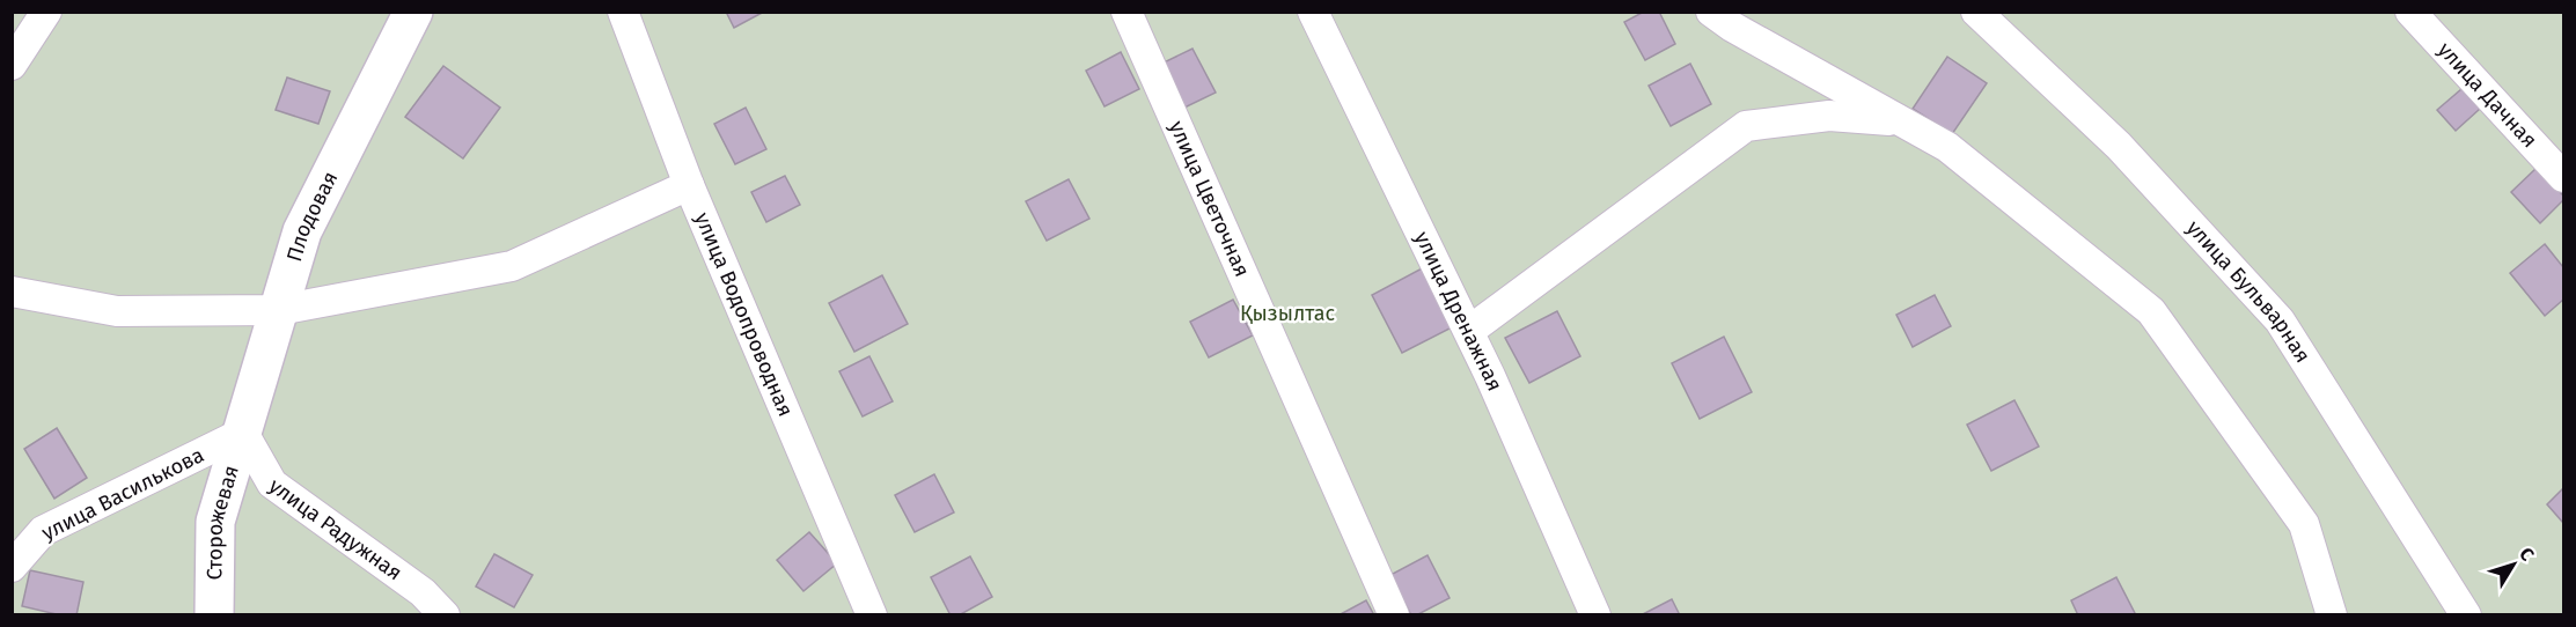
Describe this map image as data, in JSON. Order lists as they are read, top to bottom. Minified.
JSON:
{"streets":{"street":["улица Дачная","улица Цветочная","Плодовая","улица Бульварная","улица Дренажная","улица Водопроводная","улица Василькова","Сторожевая","улица Радужная"]},"crossings":[["Плодовая","улица Василькова"],["Плодовая","Сторожевая"],["Плодовая","улица Радужная"],["улица Василькова","Сторожевая"],["улица Василькова","улица Радужная"],["Сторожевая","улица Радужная"]],"parks":["Қызылтас"],"north":"top right"}
